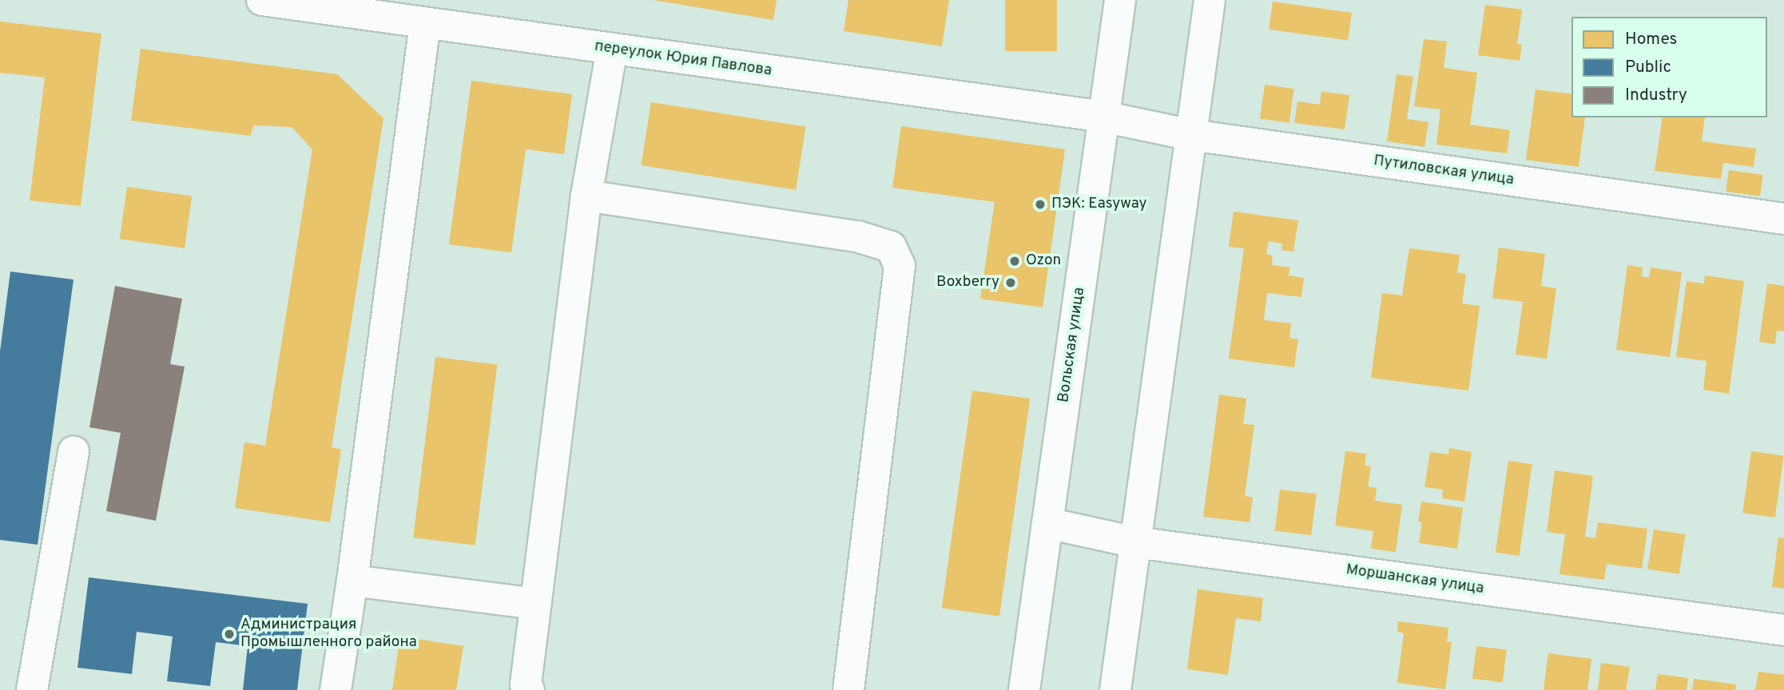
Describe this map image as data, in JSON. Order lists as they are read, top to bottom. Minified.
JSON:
{"streets":{"street":["переулок Юрия Павлова","Путиловская улица","Вольская улица","Моршанская улица"]},"crossings":[["переулок Юрия Павлова","Путиловская улица"],["переулок Юрия Павлова","Вольская улица"],["Путиловская улица","Вольская улица"],["Вольская улица","Моршанская улица"]],"places":["ПЭК: Easyway","Ozon","Boxberry","Администрация Промышленного района"],"legend":["Homes","Public","Industry"]}
